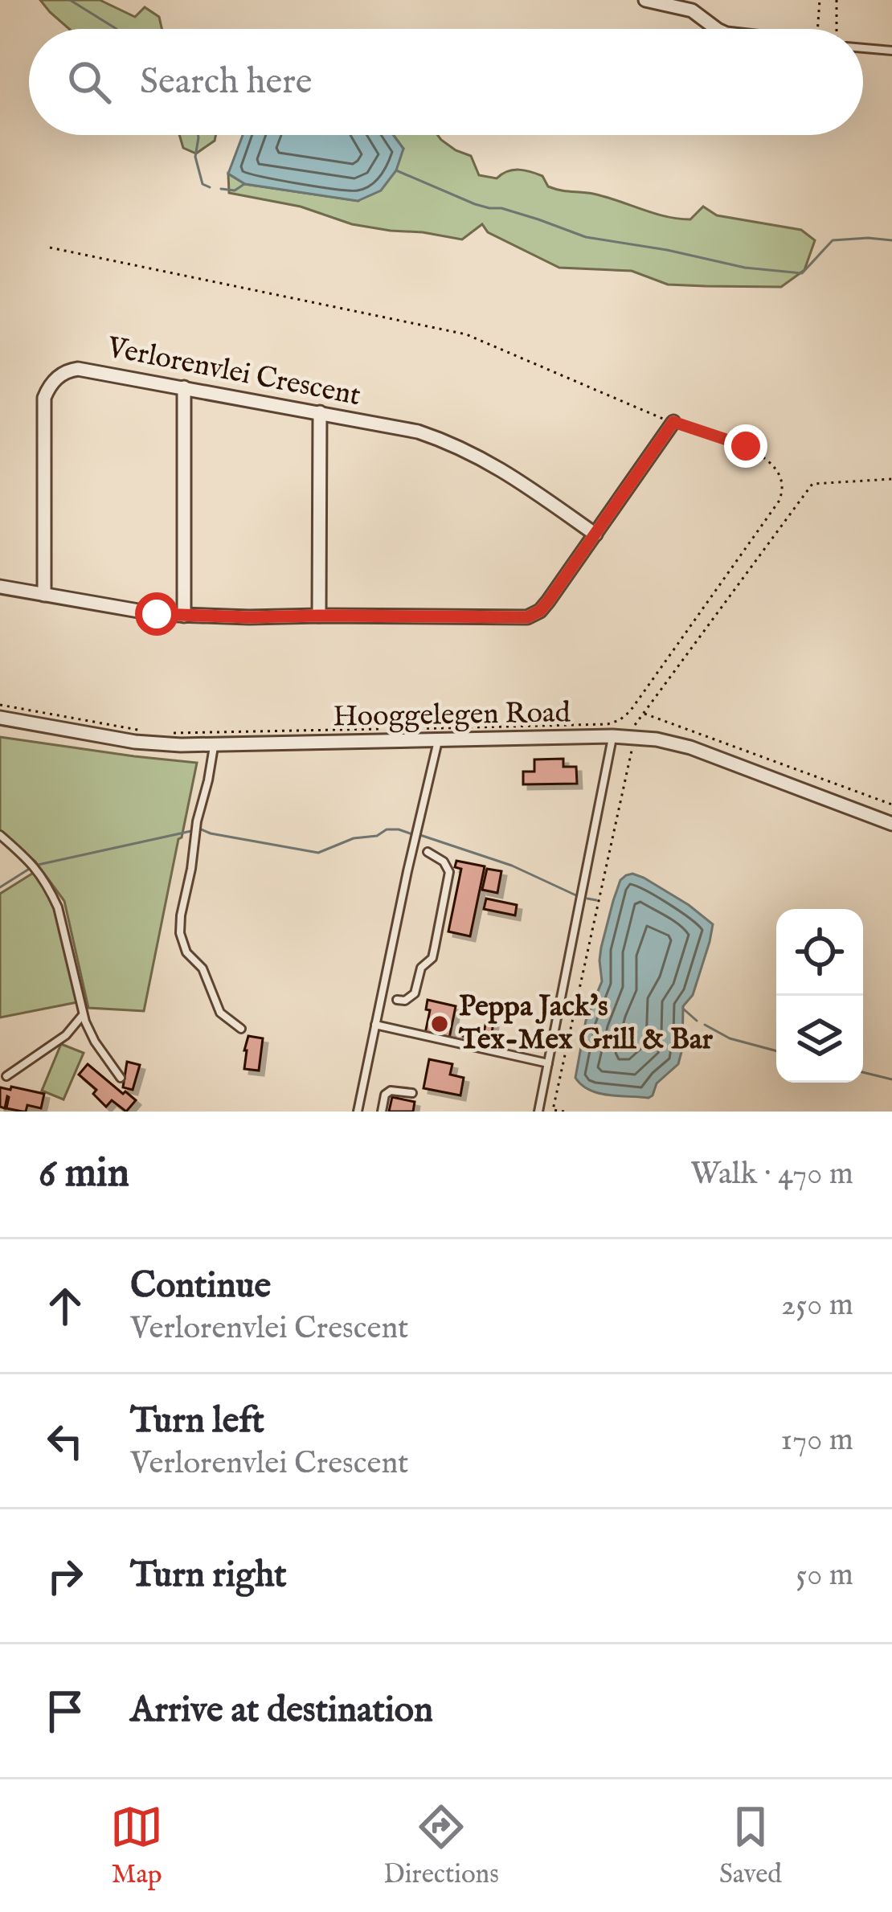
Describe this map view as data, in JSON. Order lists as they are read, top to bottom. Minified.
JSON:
{"streets":{"street":["Verlorenvlei Crescent","Hooggelegen Road"]},"places":["Peppa Jack's Tex-Mex Grill & Bar"],"page":{"search":"Search here","heading":["6 min","Walk · 470 m"],"list":[["Continue","Verlorenvlei Crescent","250 m"],["Turn left","Verlorenvlei Crescent","170 m"],["Turn right","50 m"],"Arrive at destination"],"nav":["Map","Directions","Saved"]}}
